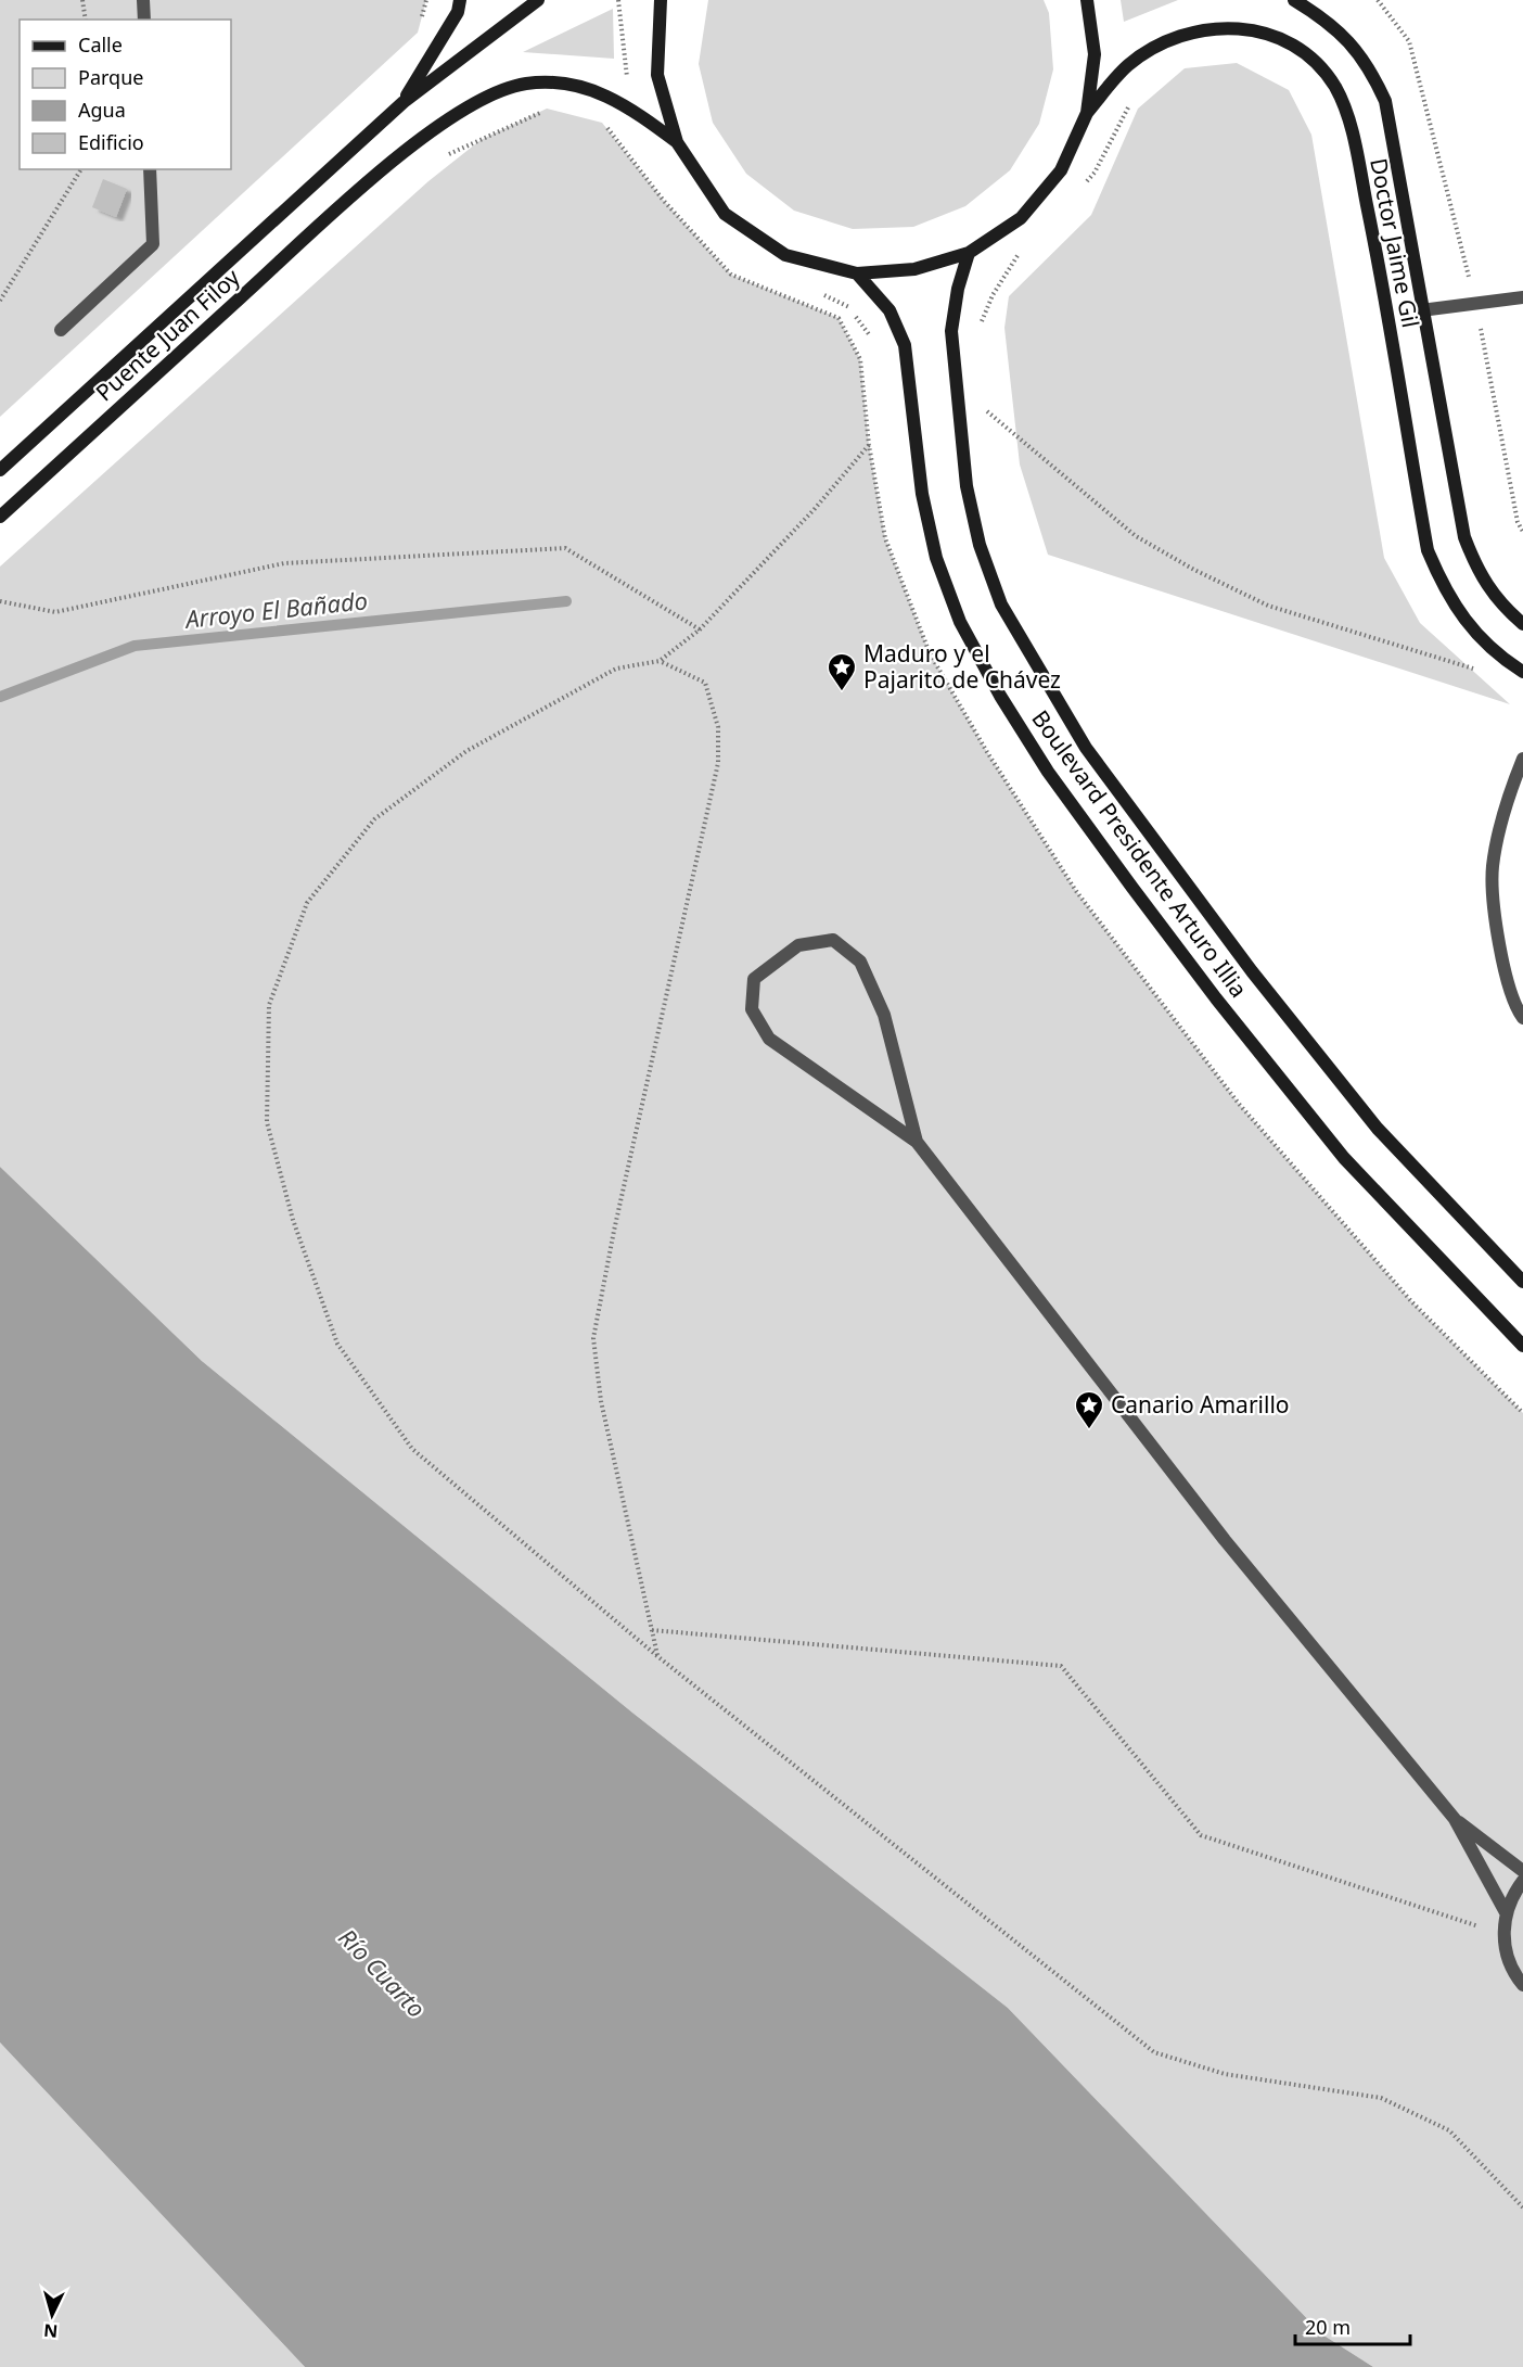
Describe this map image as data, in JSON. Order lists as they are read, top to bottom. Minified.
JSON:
{"streets":{"main road":["Doctor Jaime Gil","Puente Juan Filoy","Boulevard Presidente Arturo Illia"]},"water":["Arroyo El Bañado","Río Cuarto"],"places":{"place":["Maduro y el Pajarito de Chávez","Canario Amarillo"]},"legend":["Calle","Parque","Agua","Edificio"],"scale_bar":"20 m","north":"bottom"}
